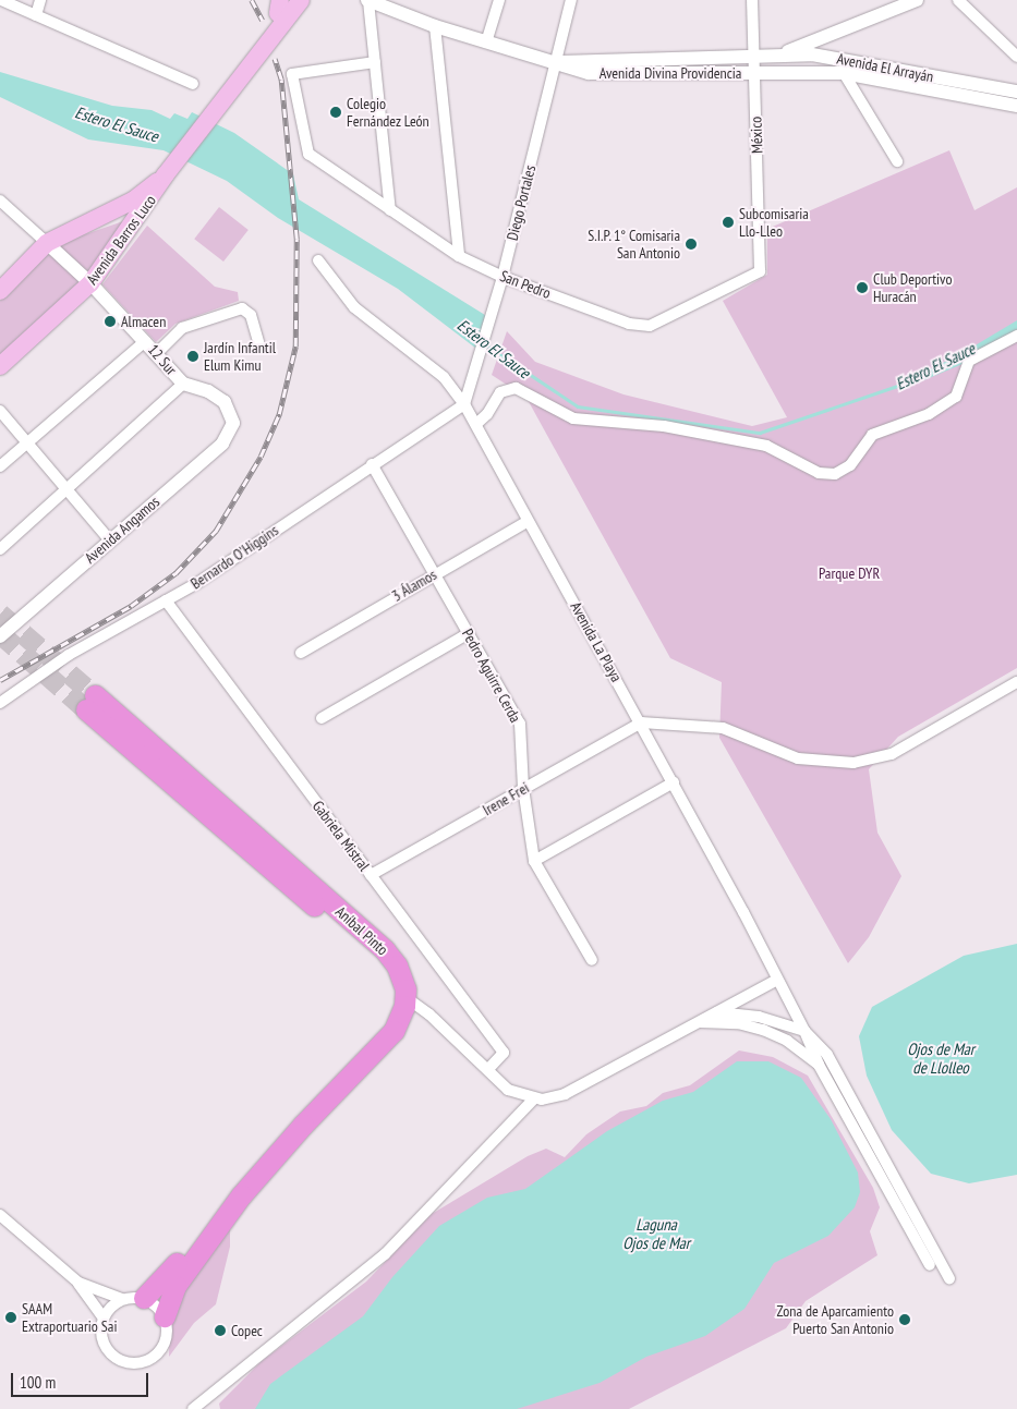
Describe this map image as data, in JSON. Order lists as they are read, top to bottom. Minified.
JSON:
{"streets":{"highway":["Aníbal Pinto"],"main road":["Avenida Barros Luco"],"street":["Avenida El Arrayán","Avenida Divina Providencia","México","Diego Portales","San Pedro","12 Sur","Avenida Angamos","Bernardo O'Higgins","3 Álamos","Avenida La Playa","Pedro Aguirre Cerda","Irene Frei","Gabriela Mistral"]},"crossings":[["Avenida El Arrayán","Avenida Divina Providencia"],["Avenida El Arrayán","México"],["Avenida Divina Providencia","México"],["Avenida Divina Providencia","Diego Portales"],["México","San Pedro"],["Diego Portales","San Pedro"],["Diego Portales","Bernardo O'Higgins"],["Diego Portales","Avenida La Playa"],["Avenida Barros Luco","12 Sur"],["12 Sur","Avenida Angamos"],["Bernardo O'Higgins","Avenida La Playa"],["Bernardo O'Higgins","Pedro Aguirre Cerda"],["Bernardo O'Higgins","Gabriela Mistral"],["3 Álamos","Avenida La Playa"],["3 Álamos","Pedro Aguirre Cerda"],["Avenida La Playa","Irene Frei"],["Pedro Aguirre Cerda","Irene Frei"],["Irene Frei","Gabriela Mistral"]],"water":["Estero El Sauce","Ojos de Mar de Llolleo","Laguna Ojos de Mar"],"parks":["Parque DYR"],"places":["Colegio Fernández León","Subcomisaria Llo-Lleo","S.I.P. 1° Comisaria San Antonio","Club Deportivo Huracán","Almacen","Jardín Infantil Elum Kimu","SAAM Extraportuario Sai","Zona de Aparcamiento Puerto San Antonio","Copec"],"scale_bar":"100 m"}
